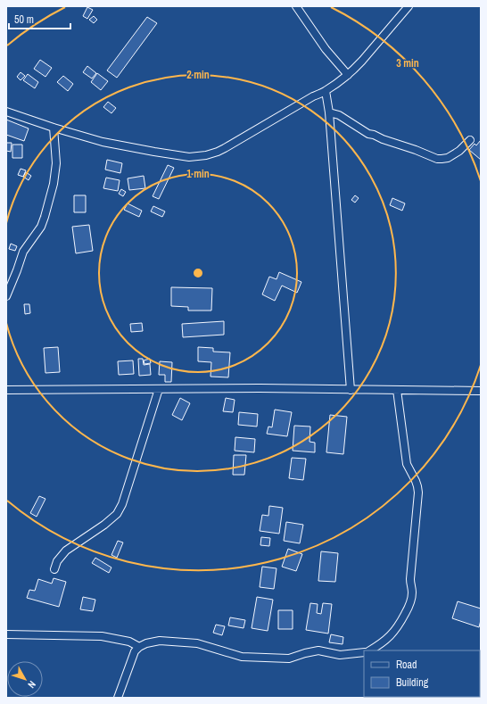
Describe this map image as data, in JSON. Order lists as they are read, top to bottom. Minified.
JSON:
{"legend":["Road","Building"],"scale_bar":"50 m","north":"bottom right","rings":["3 min","2 min","1 min"]}
